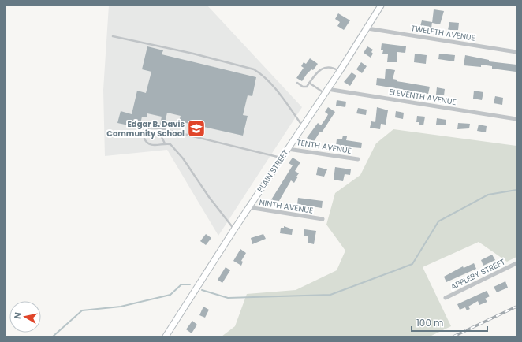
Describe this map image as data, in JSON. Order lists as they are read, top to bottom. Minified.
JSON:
{"streets":{"main road":["PLAIN STREET"],"street":["TWELFTH AVENUE","ELEVENTH AVENUE","TENTH AVENUE","NINTH AVENUE","APPLEBY STREET"]},"crossings":[["TWELFTH AVENUE","PLAIN STREET"],["ELEVENTH AVENUE","PLAIN STREET"],["TENTH AVENUE","PLAIN STREET"],["PLAIN STREET","NINTH AVENUE"]],"places":{"school or university":["Edgar B. Davis Community School"]},"scale_bar":"100 m","north":"left"}
